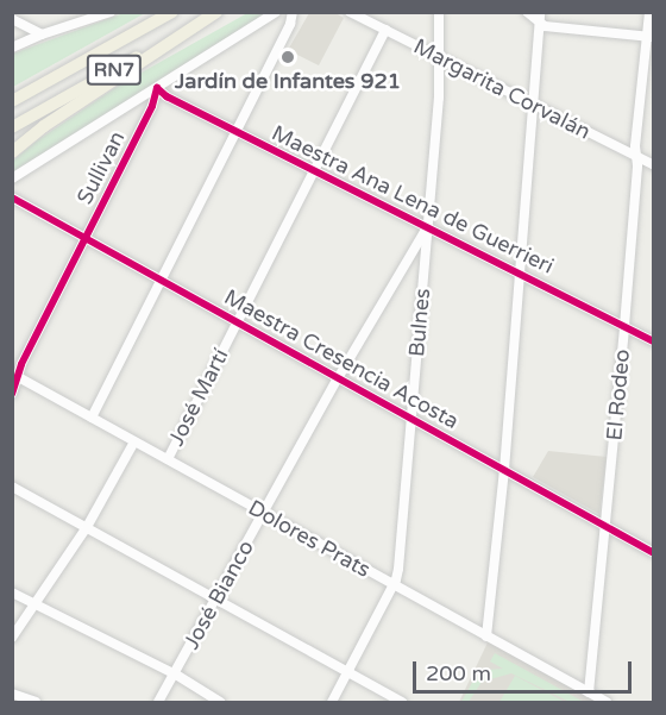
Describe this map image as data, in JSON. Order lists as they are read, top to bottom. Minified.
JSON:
{"streets":{"highway":["RN7"],"street":["Margarita Corvalán","Sullivan","Maestra Ana Lena de Guerrieri","Bulnes","Maestra Cresencia Acosta","El Rodeo","José Martí","Dolores Prats","José Bianco"]},"crossings":[["Margarita Corvalán","Bulnes"],["Margarita Corvalán","El Rodeo"],["Margarita Corvalán","José Martí"],["Sullivan","Maestra Ana Lena de Guerrieri"],["Sullivan","Maestra Cresencia Acosta"],["Sullivan","Dolores Prats"],["Maestra Ana Lena de Guerrieri","Bulnes"],["Maestra Ana Lena de Guerrieri","El Rodeo"],["Maestra Ana Lena de Guerrieri","José Martí"],["Maestra Ana Lena de Guerrieri","José Bianco"],["Bulnes","Maestra Cresencia Acosta"],["Bulnes","Dolores Prats"],["Bulnes","José Bianco"],["Maestra Cresencia Acosta","El Rodeo"],["Maestra Cresencia Acosta","José Martí"],["Maestra Cresencia Acosta","José Bianco"],["El Rodeo","Dolores Prats"],["José Martí","Dolores Prats"],["Dolores Prats","José Bianco"]],"places":["Jardín de Infantes 921"],"scale_bar":"200 m"}
